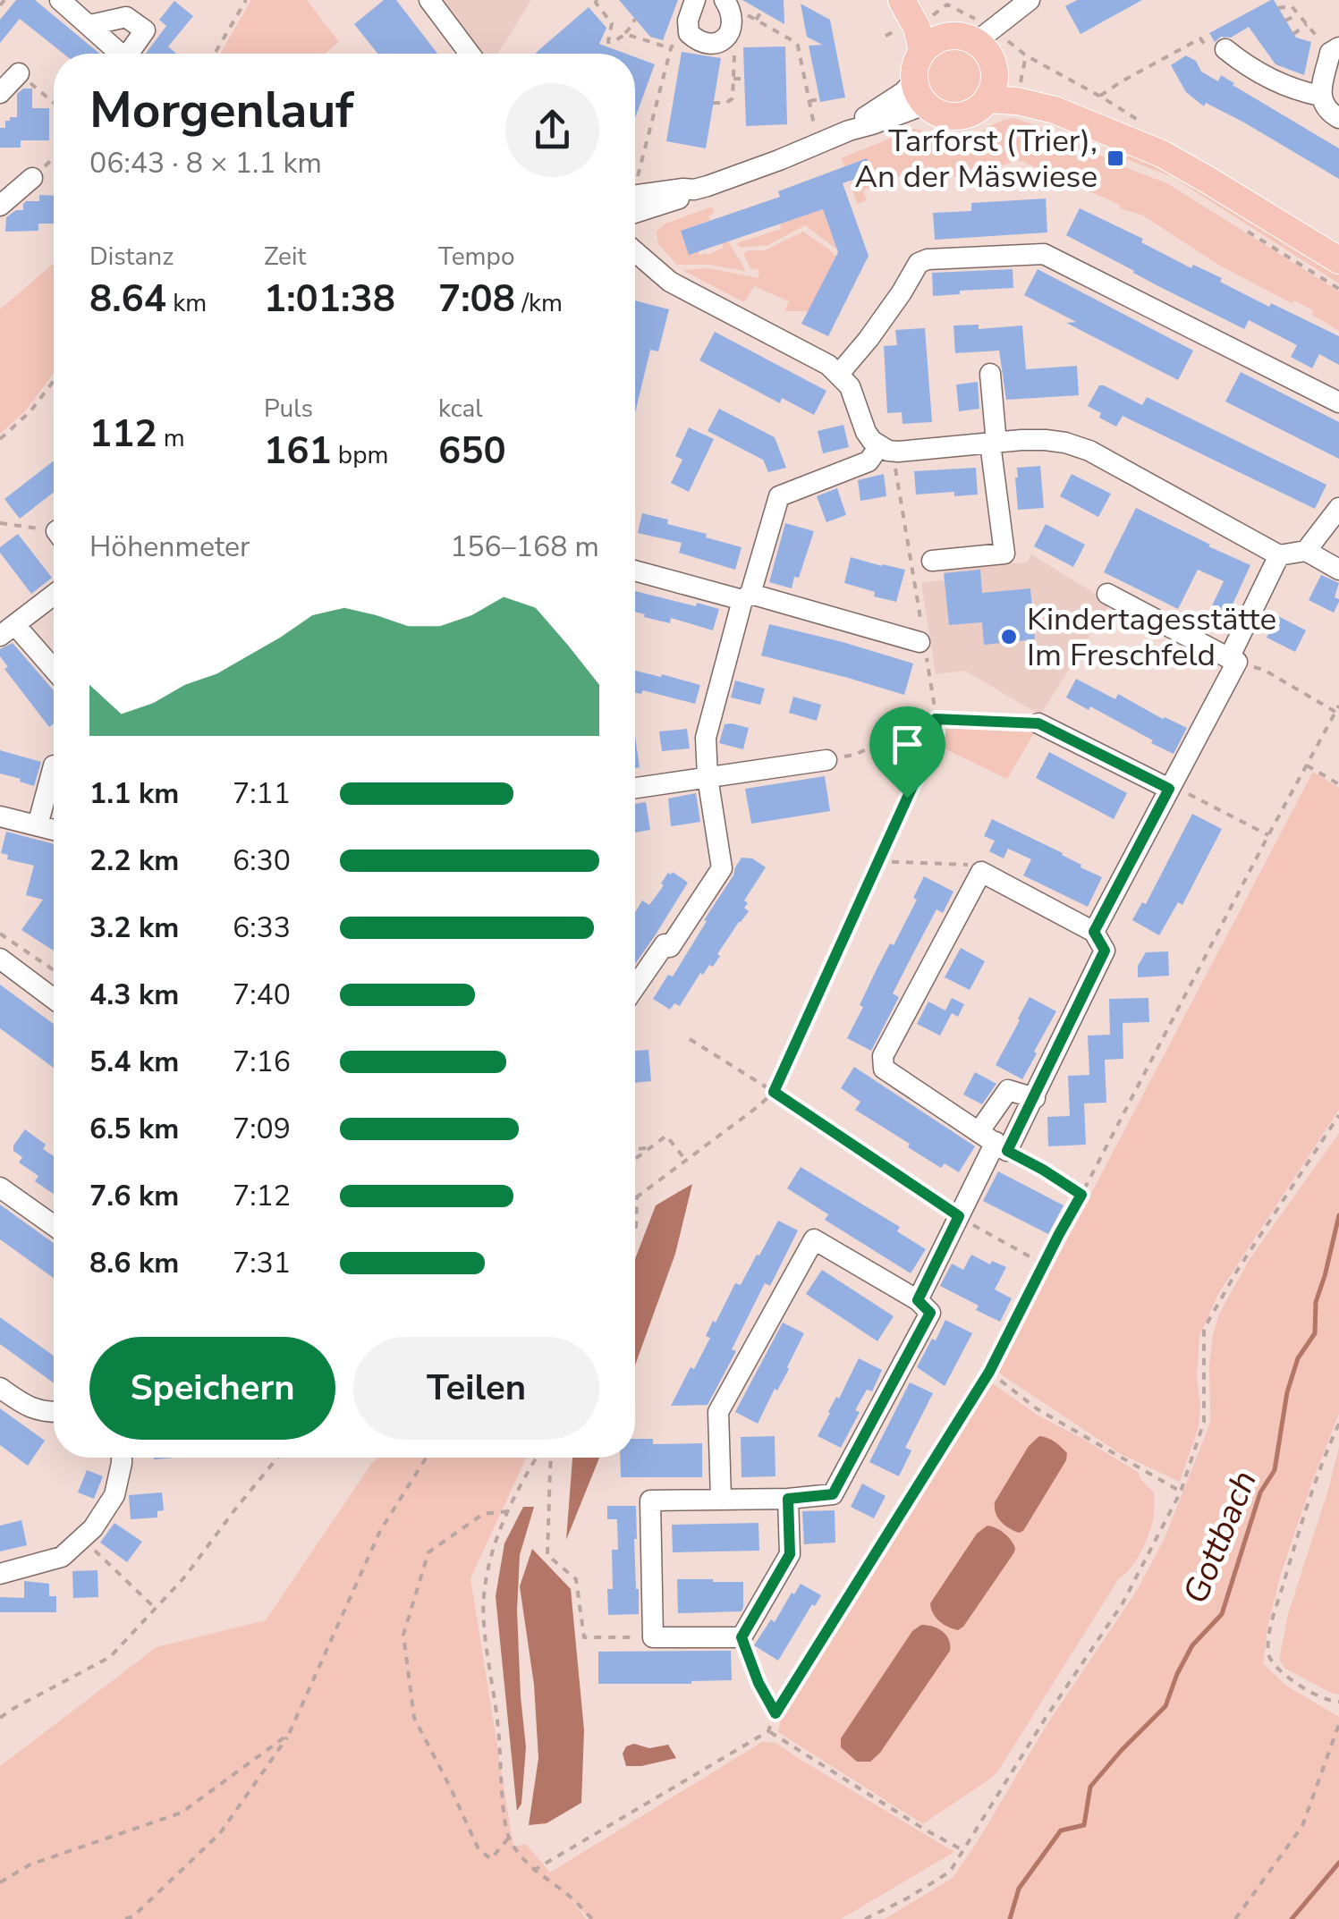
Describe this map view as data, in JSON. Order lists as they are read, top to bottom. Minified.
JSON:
{"water":["Gottbach"],"places":{"transit":["Tarforst (Trier), An der Mäswiese"],"other":["Kindertagesstätte Im Freschfeld"]},"page":{"heading":["Morgenlauf","06:43 · 8 × 1.1 km"],"stats":[["Distanz","8.64 km"],["Zeit","1:01:38"],["Tempo","7:08 /km"],["112 m"],["Puls","161 bpm"],["kcal","650"]],"chart":["Höhenmeter","156–168 m"],"list":[{"name":"1.1 km","note":"7:11"},{"name":"2.2 km","note":"6:30"},{"name":"3.2 km","note":"6:33"},{"name":"4.3 km","note":"7:40"},{"name":"5.4 km","note":"7:16"},{"name":"6.5 km","note":"7:09"},{"name":"7.6 km","note":"7:12"},{"name":"8.6 km","note":"7:31"}],"buttons":["Speichern","Teilen"]}}
